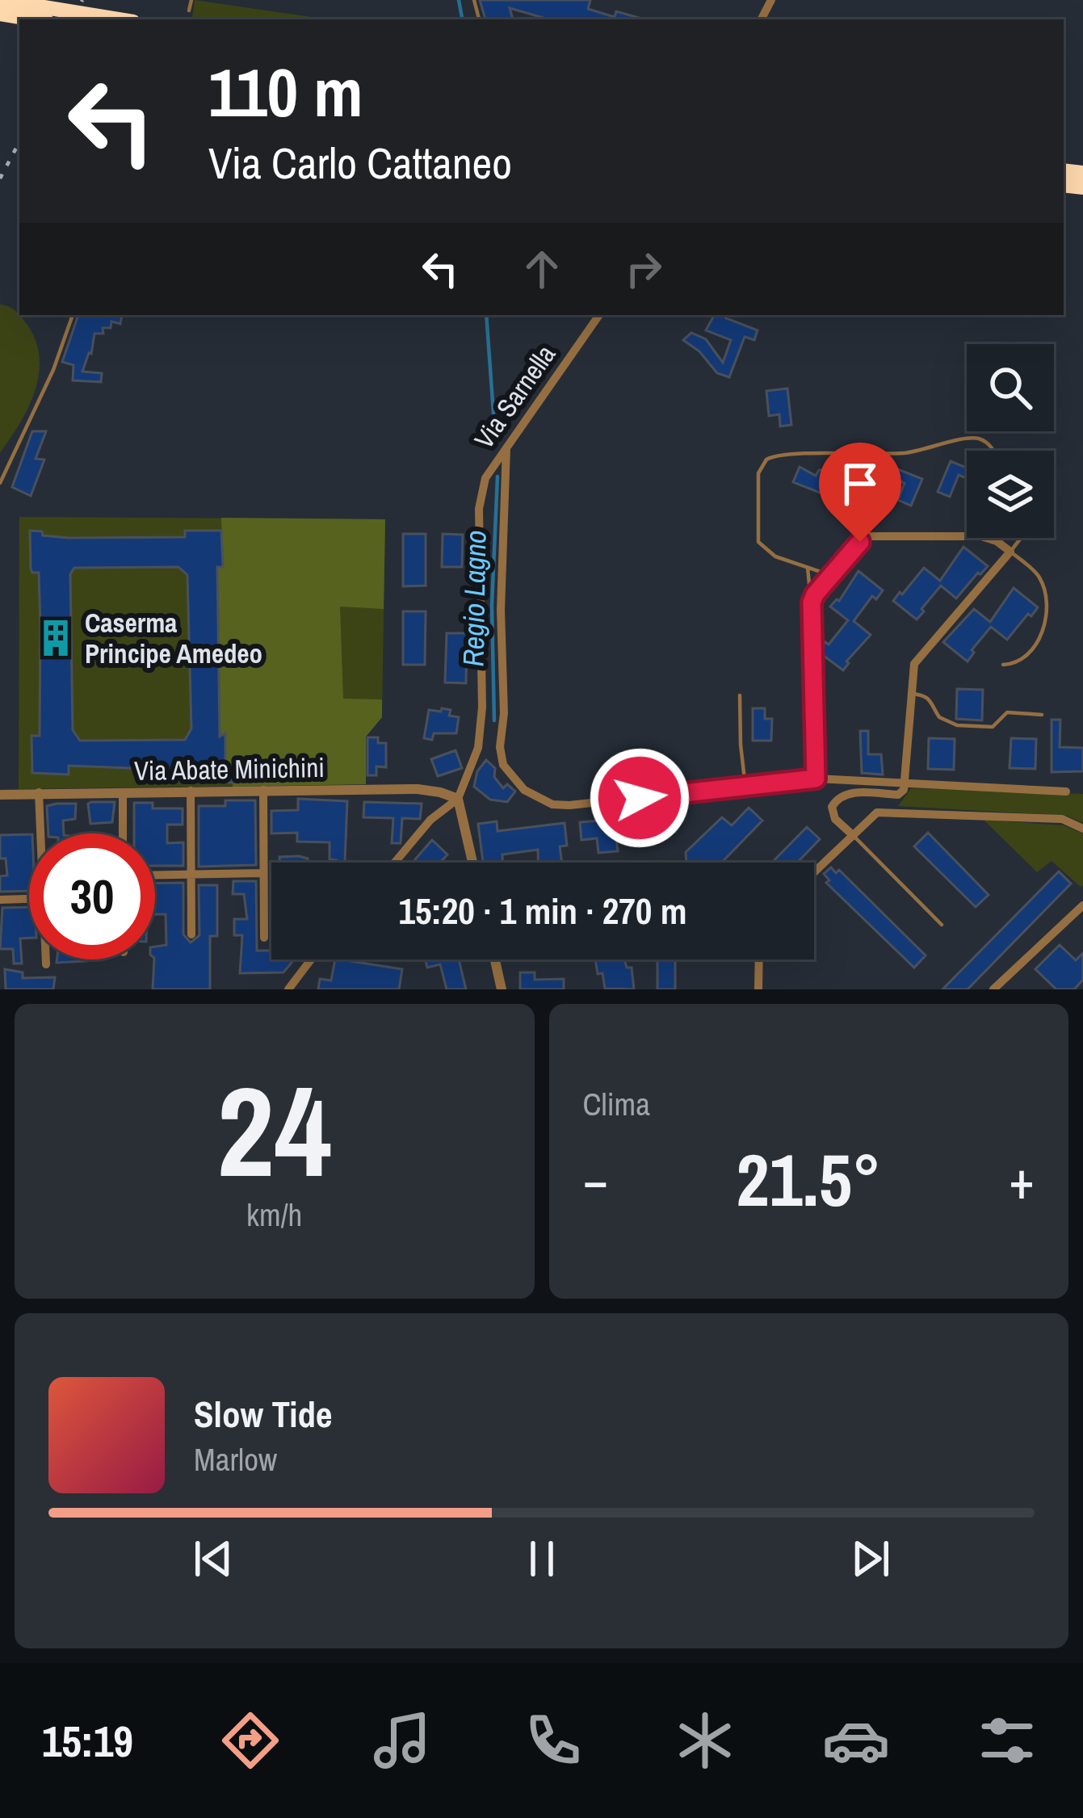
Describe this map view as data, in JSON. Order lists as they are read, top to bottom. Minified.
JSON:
{"streets":{"street":["Via Sarnella","Via Abate Minichini"]},"crossings":[["Via Sarnella","Via Abate Minichini"]],"water":["Regio Lagno"],"places":{"building":["Caserma Principe Amedeo"]},"page":{"turn":["110 m","Via Carlo Cattaneo"],"limit":"30","trip":"15:20 · 1 min · 270 m","tile":[["24","km/h"],"Clima"],"heat":["−","21.5°","+"],"song":["Slow Tide","Marlow"],"tabs":"15:19"}}
